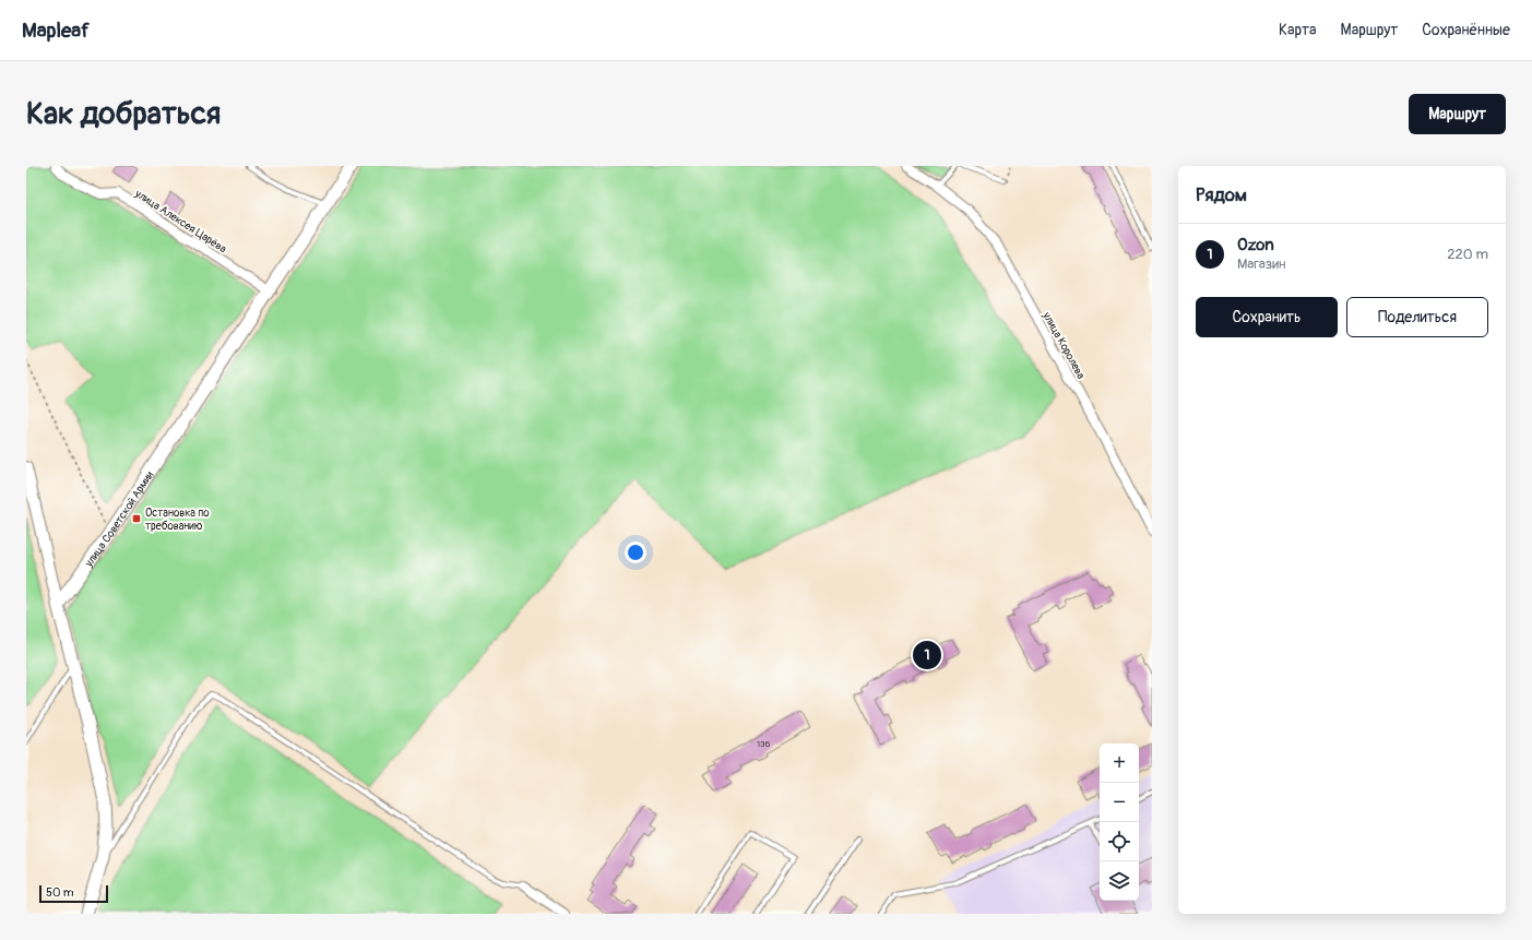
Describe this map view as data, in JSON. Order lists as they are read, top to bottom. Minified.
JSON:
{"streets":{"main road":["улица Советской Армии"],"street":["улица Алексея Царёва","улица Королева"]},"crossings":[["улица Алексея Царёва","улица Советской Армии"]],"places":{"transit":["Остановка по требованию"]},"house_numbers":["136"],"scale_bar":"50 m","page":{"header":"Mapleaf","nav":["Карта","Маршрут","Сохранённые"],"buttons":["Маршрут",["Сохранить","Поделиться"]],"title":"Как добраться","heading":"Рядом","list":[{"mark":"1","name":"Ozon","note":"Магазин","value":"220 m"}],"pins":"1","map_buttons":["+","−"],"scale":"50 m"}}
